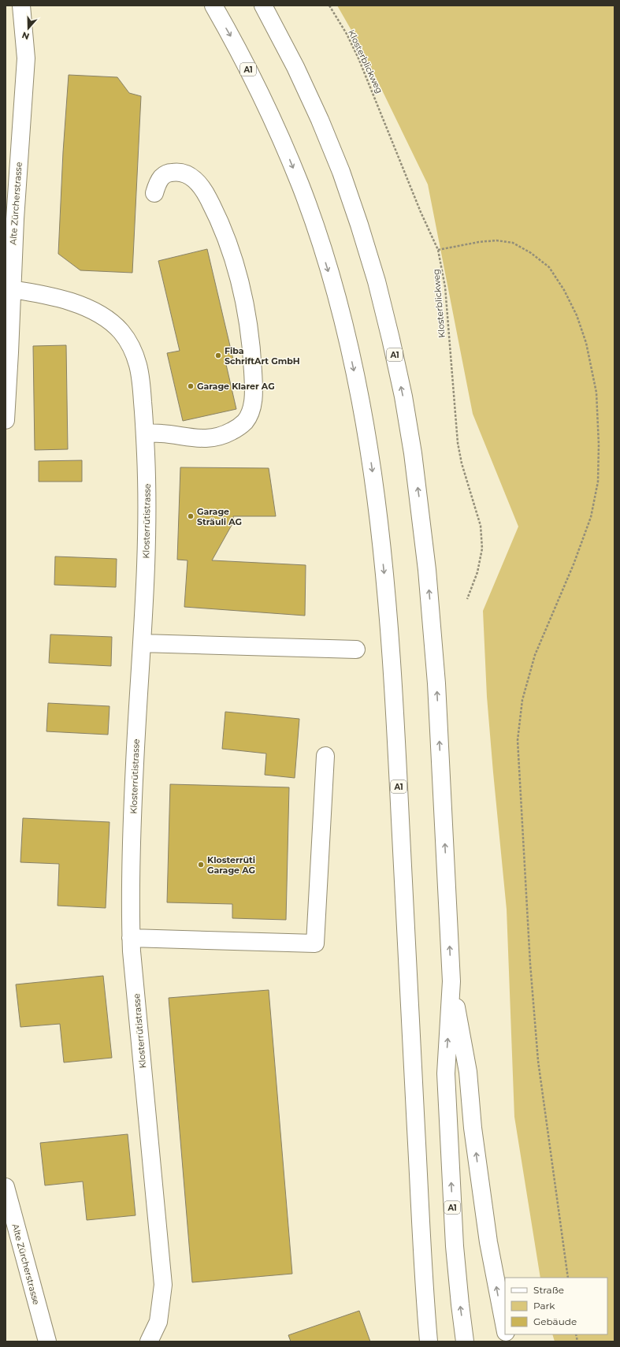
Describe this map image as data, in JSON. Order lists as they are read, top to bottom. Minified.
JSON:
{"streets":{"main road":["A1","Alte Zürcherstrasse","Klosterrütistrasse"],"path":["Klosterblickweg"]},"crossings":[["Alte Zürcherstrasse","Klosterrütistrasse"]],"places":["Fiba SchriftArt GmbH","Garage Klarer AG","Garage Sträuli AG","Klosterrüti Garage AG"],"legend":["Straße","Park","Gebäude"],"north":"bottom"}
